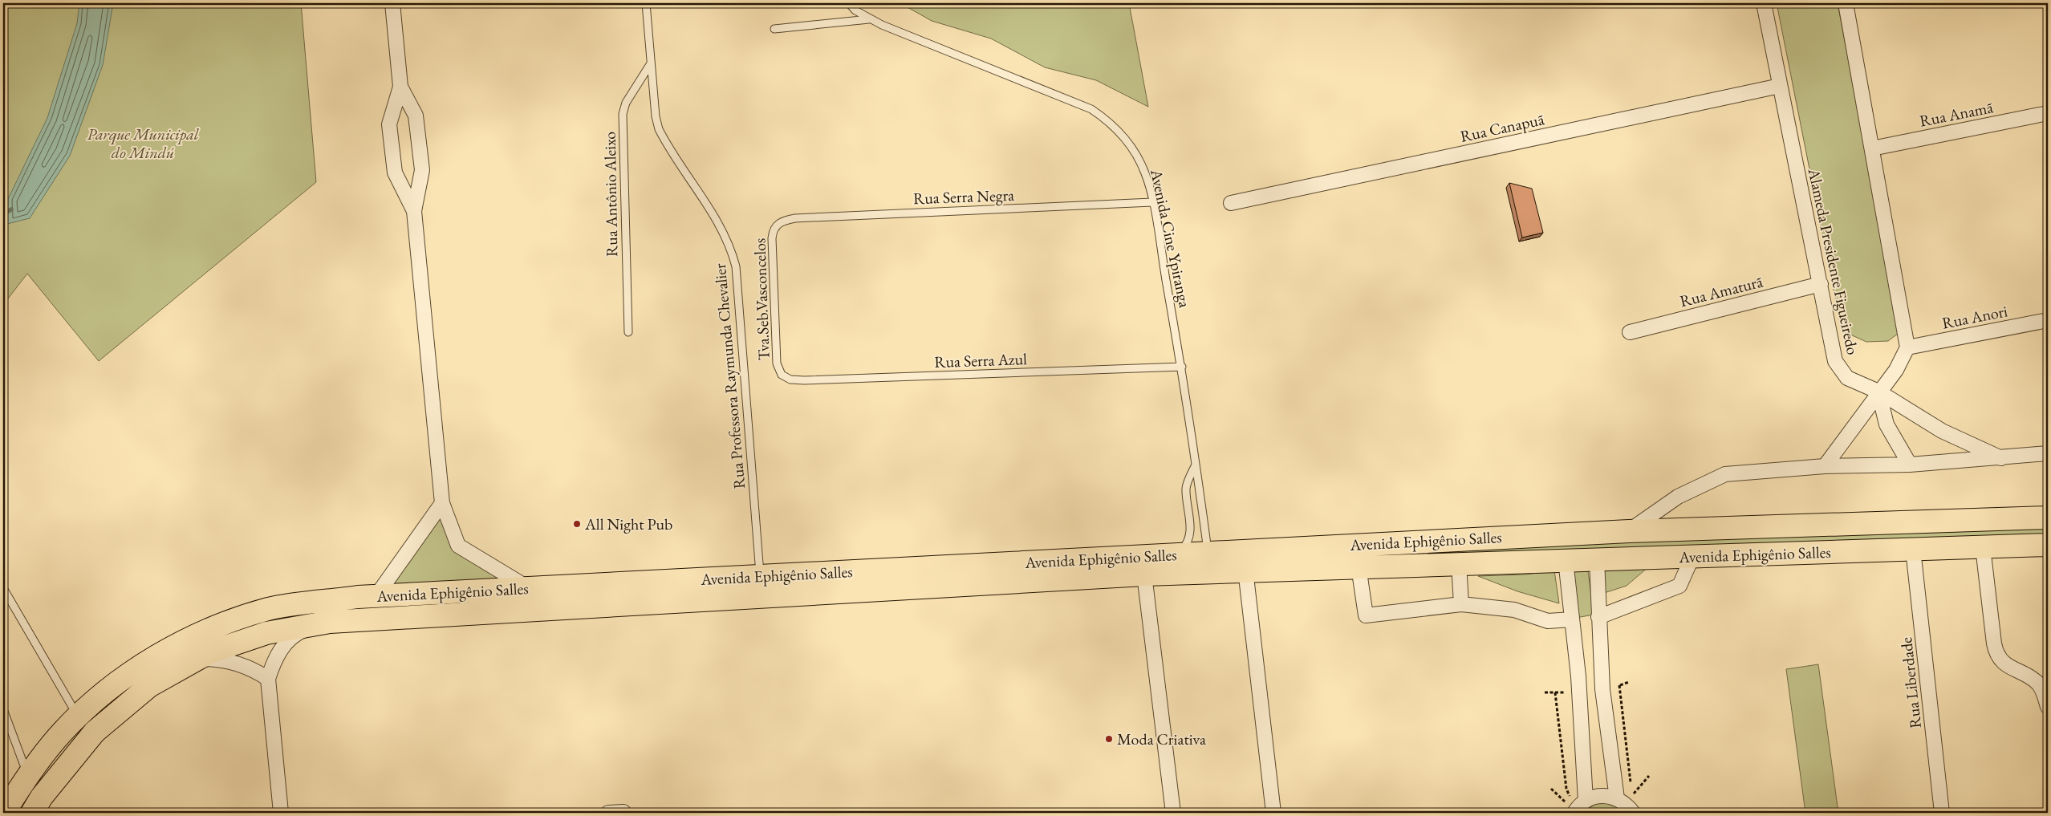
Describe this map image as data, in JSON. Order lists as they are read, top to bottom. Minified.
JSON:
{"streets":{"main road":["Avenida Ephigênio Salles"],"street":["Rua Anamã","Rua Canapuã","Alameda Presidente Figueiredo","Rua Amaturã","Rua Anori","Rua Liberdade"],"lane":["Rua Antônio Aleixo","Rua Serra Negra","Avenida Cine Ypiranga","Tva.Seb.Vasconcelos","Rua Serra Azul","Rua Professora Raymunda Chevalier"]},"crossings":[["Rua Canapuã","Alameda Presidente Figueiredo"],["Rua Antônio Aleixo","Rua Professora Raymunda Chevalier"],["Rua Serra Negra","Avenida Cine Ypiranga"],["Rua Serra Negra","Tva.Seb.Vasconcelos"],["Avenida Cine Ypiranga","Rua Serra Azul"],["Avenida Cine Ypiranga","Avenida Ephigênio Salles"],["Alameda Presidente Figueiredo","Rua Amaturã"],["Tva.Seb.Vasconcelos","Rua Serra Azul"],["Rua Professora Raymunda Chevalier","Avenida Ephigênio Salles"],["Avenida Ephigênio Salles","Rua Liberdade"]],"parks":["Parque Municipal do Mindú"],"places":["All Night Pub","Moda Criativa"]}
